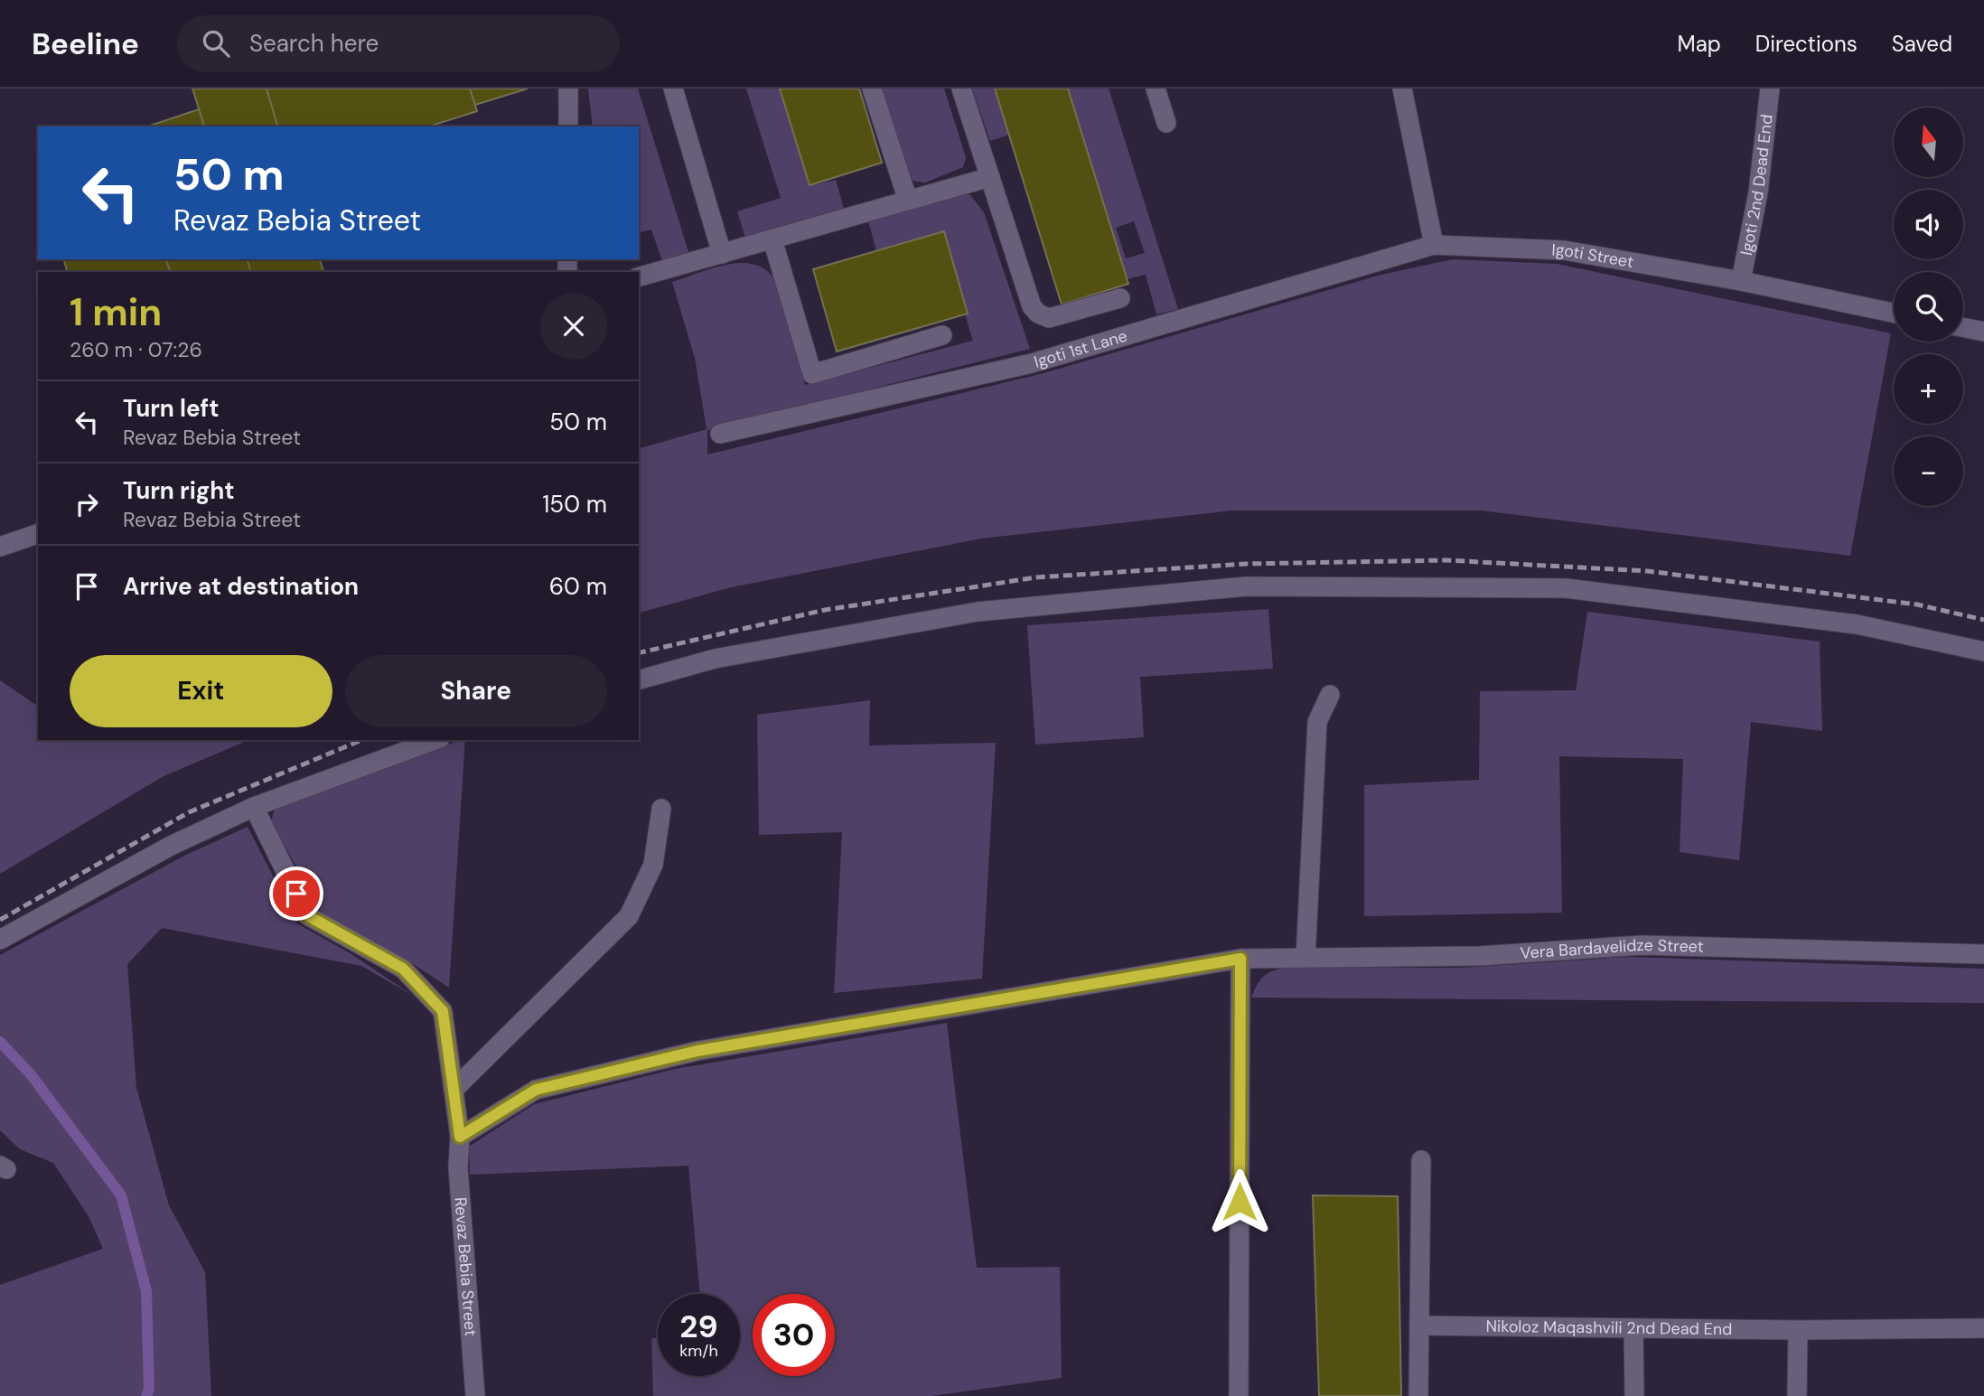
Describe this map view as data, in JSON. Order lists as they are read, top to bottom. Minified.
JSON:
{"streets":{"street":["Igoti 2nd Dead End","Igoti Street","Igoti 1st Lane","Vera Bardavelidze Street","Revaz Bebia Street","Nikoloz Maqashvili 2nd Dead End"]},"crossings":[["Igoti 2nd Dead End","Igoti Street"],["Igoti Street","Igoti 1st Lane"]],"north":"top","page":{"header":"Beeline","search":"Search here","nav":["Map","Directions","Saved"],"map_buttons":["+","−"],"turn":["50 m","Revaz Bebia Street"],"heading":["1 min","260 m · 07:26"],"list":[{"name":"Turn left","note":"Revaz Bebia Street","value":"50 m"},{"name":"Turn right","note":"Revaz Bebia Street","value":"150 m"},{"name":"Arrive at destination","value":"60 m"}],"buttons":["Exit","Share"],"speed":"29 km/h","limit":"30"}}
